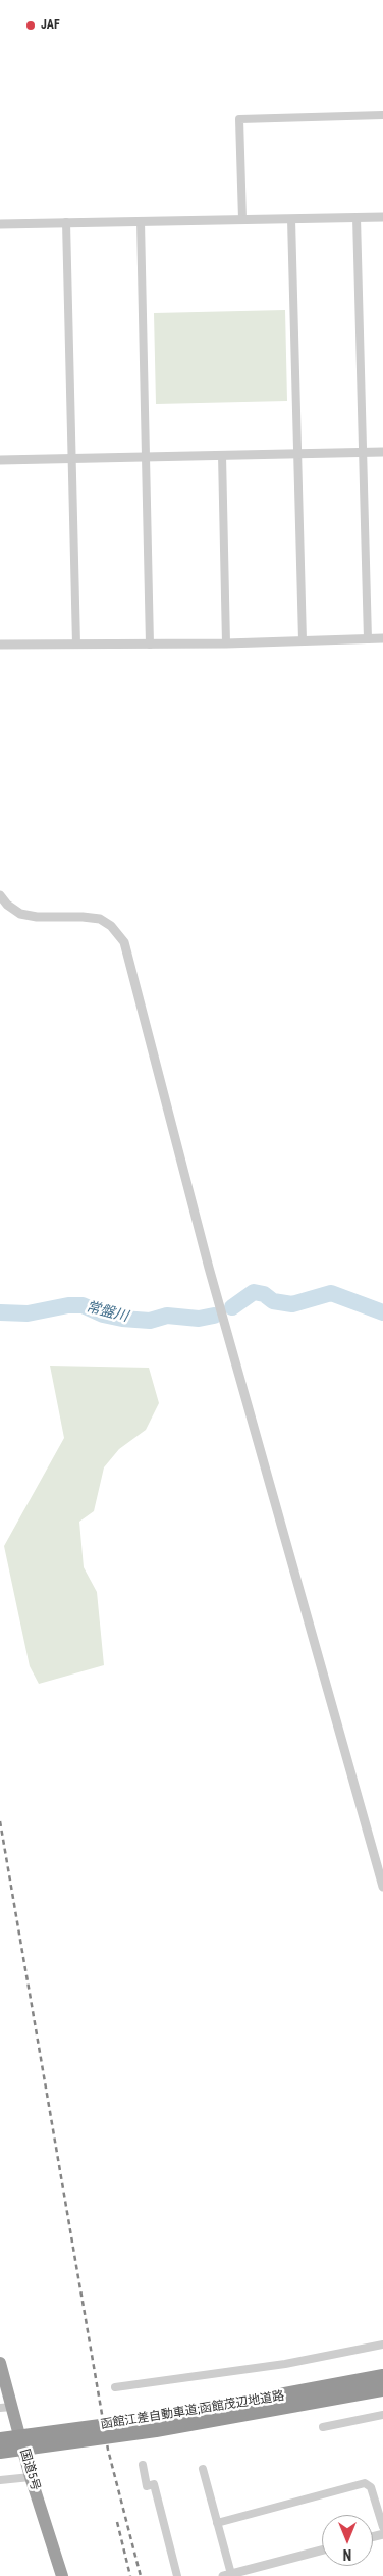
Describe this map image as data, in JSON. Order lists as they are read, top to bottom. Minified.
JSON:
{"streets":{"highway":["函館江差自動車道;函館茂辺地道路","国道5号"]},"water":["常盤川"],"places":["JAF"],"north":"bottom"}
